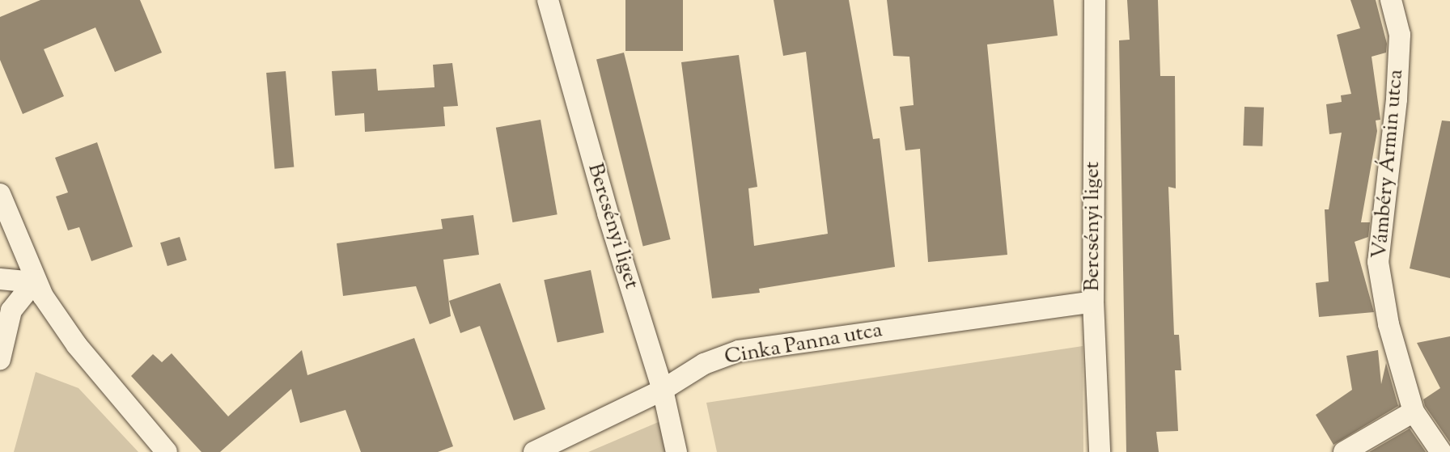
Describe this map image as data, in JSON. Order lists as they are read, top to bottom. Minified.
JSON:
{"streets":{"street":["Vámbéry Ármin utca","Bercsényi liget","Cinka Panna utca"]},"crossings":[["Bercsényi liget","Cinka Panna utca"]]}
